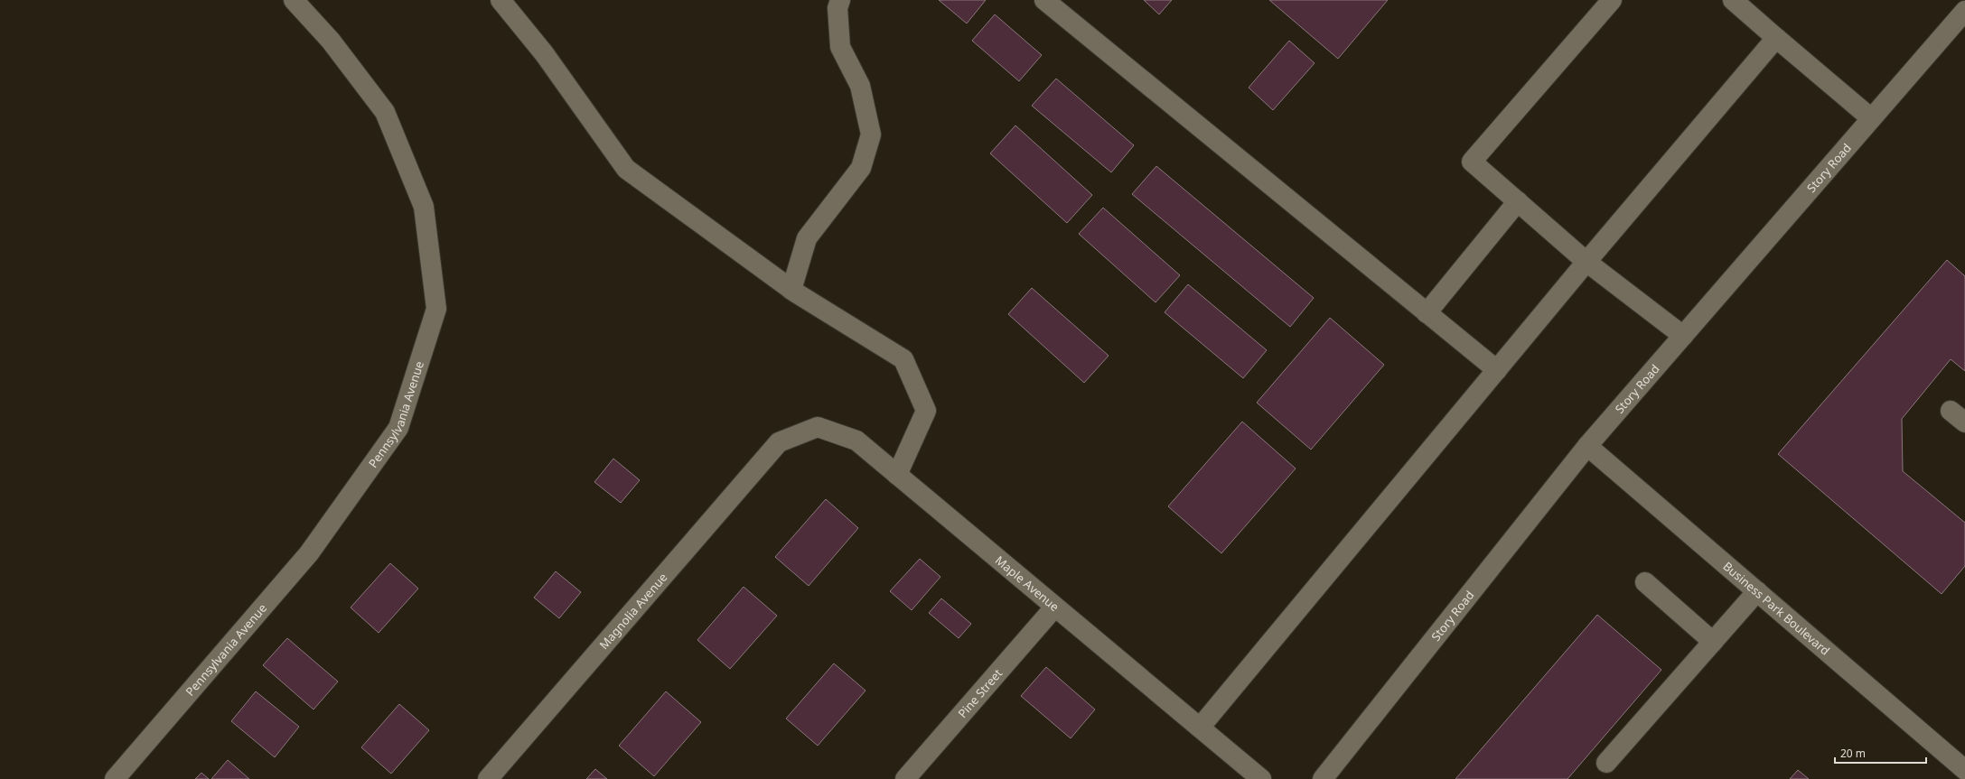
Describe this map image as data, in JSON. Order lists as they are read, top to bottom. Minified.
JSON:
{"streets":{"street":["Story Road","Pennsylvania Avenue","Maple Avenue","Business Park Boulevard","Magnolia Avenue","Pine Street"]},"crossings":[["Story Road","Business Park Boulevard"],["Maple Avenue","Magnolia Avenue"],["Maple Avenue","Pine Street"]],"scale_bar":"20 m"}
